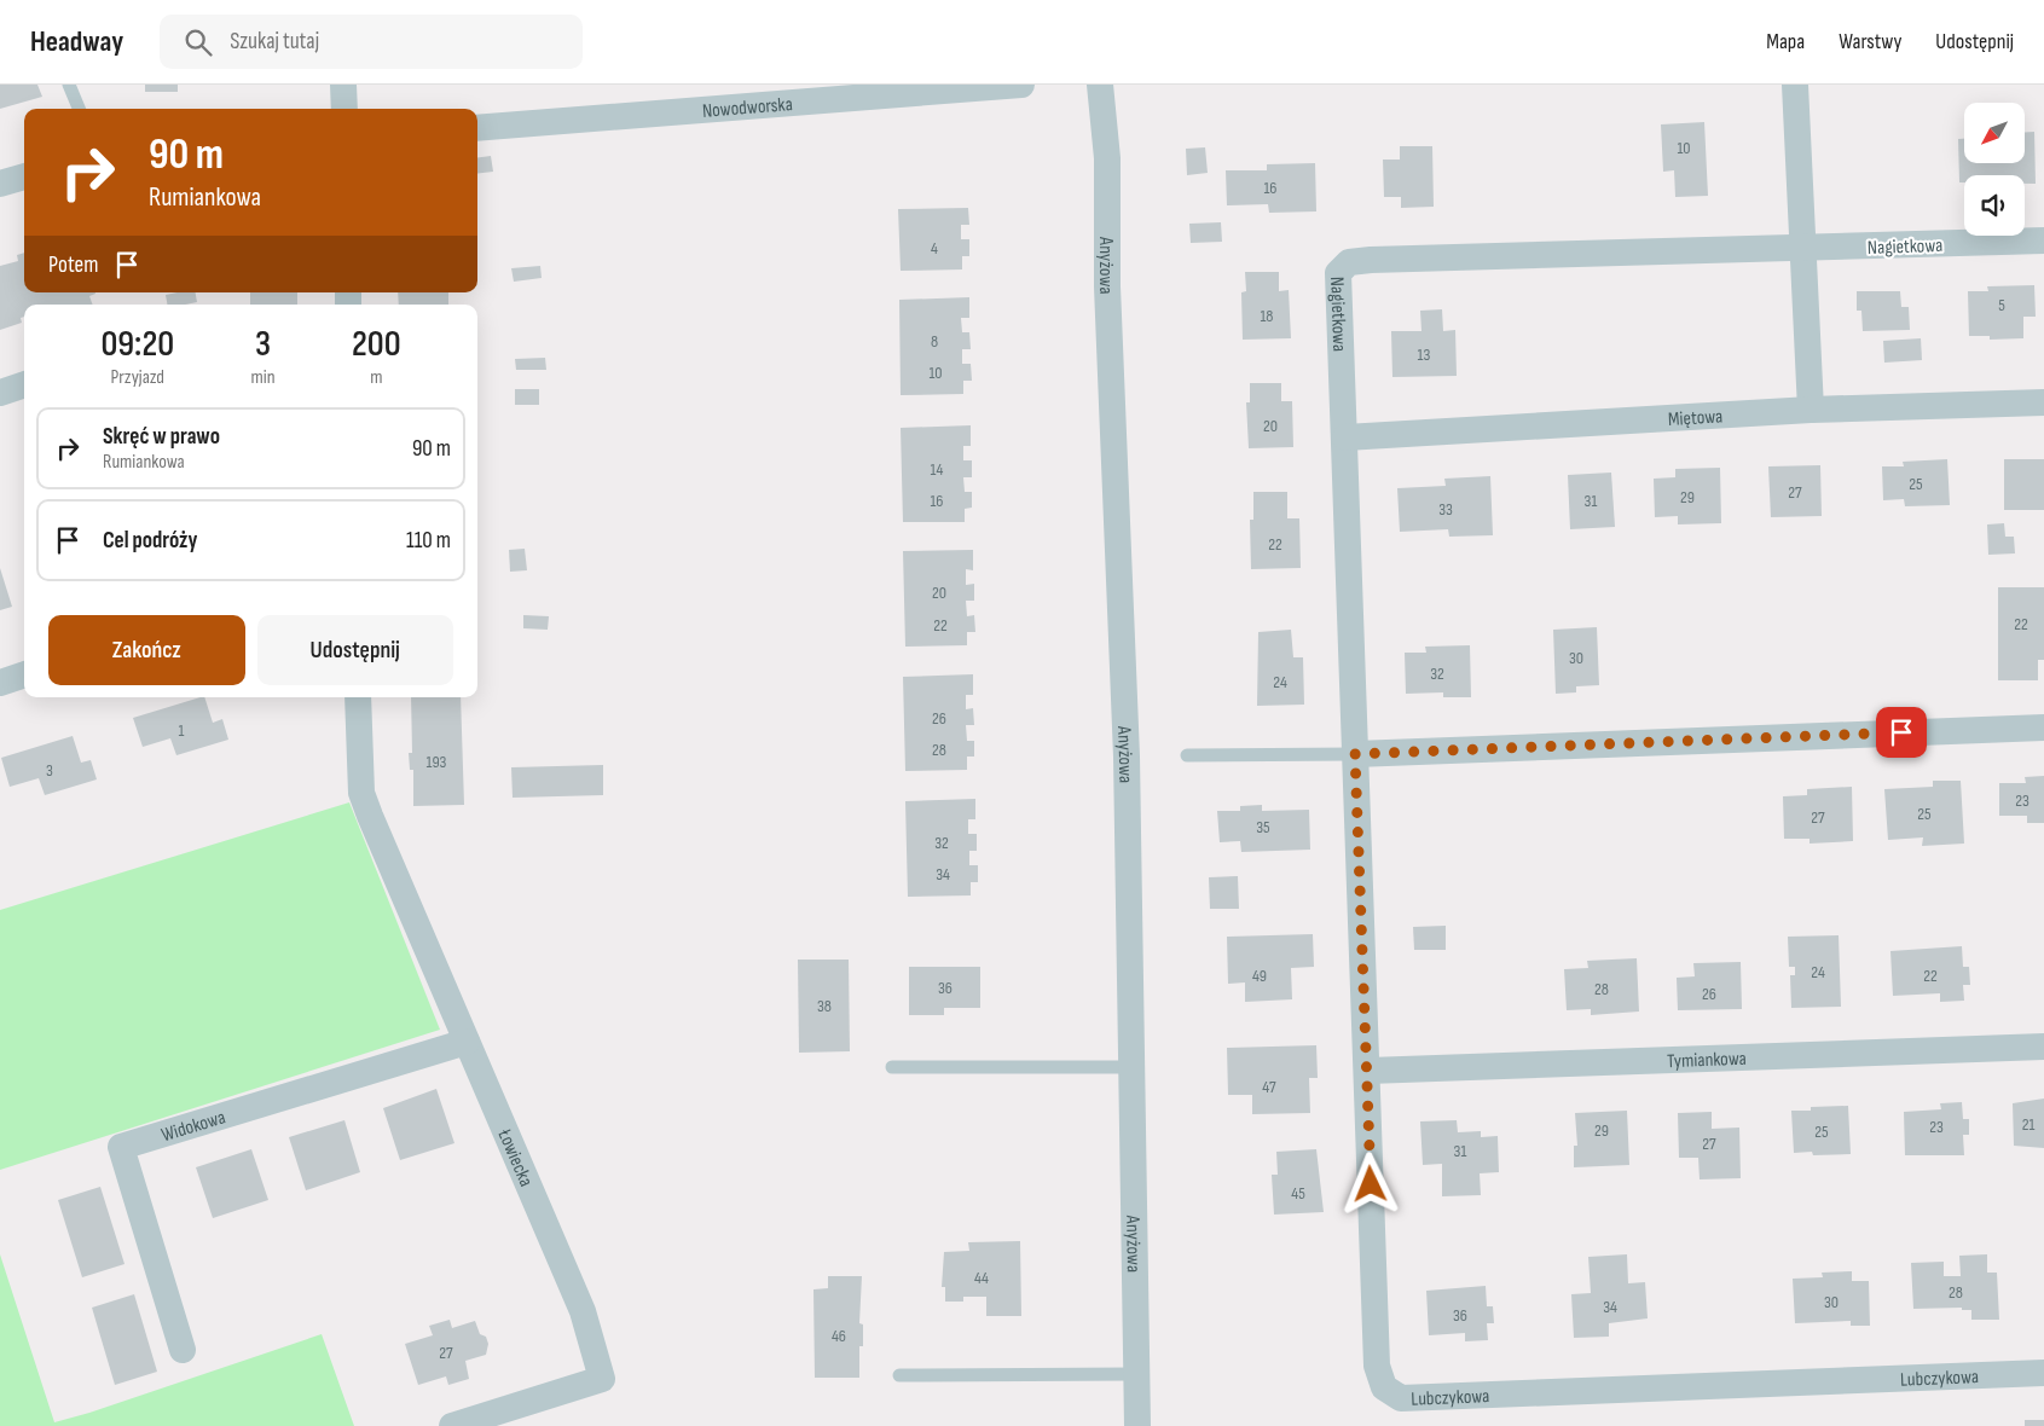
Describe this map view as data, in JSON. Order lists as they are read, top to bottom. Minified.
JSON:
{"streets":{"street":["Nowodworska","Nagietkowa","Anyżowa","Miętowa","Tymiankowa","Widokowa","Łowiecka","Lubczykowa"]},"crossings":[["Nagietkowa","Miętowa"],["Nagietkowa","Lubczykowa"],["Tymiankowa","Lubczykowa"],["Widokowa","Łowiecka"]],"house_numbers":["10","16","4","5","18","8","13","10","20","14","25","27","29","16","31","33","22","20","22","22","30","32","24","26","1","28","193","3","23","25","27","35","32","34","24","49","22","36","28","26","38","47","21","23","29","25","27","31","45","44","28","30","34","36","46","27"],"north":"bottom left","page":{"header":"Headway","search":"Szukaj tutaj","nav":["Mapa","Warstwy","Udostępnij"],"turn":["90 m","Rumiankowa"],"then":"Potem","eta":["09:20","Przyjazd","3","min","200","m"],"list":[{"name":"Skręć w prawo","note":"Rumiankowa","value":"90 m"},{"name":"Cel podróży","value":"110 m"}],"buttons":["Zakończ","Udostępnij"]}}
